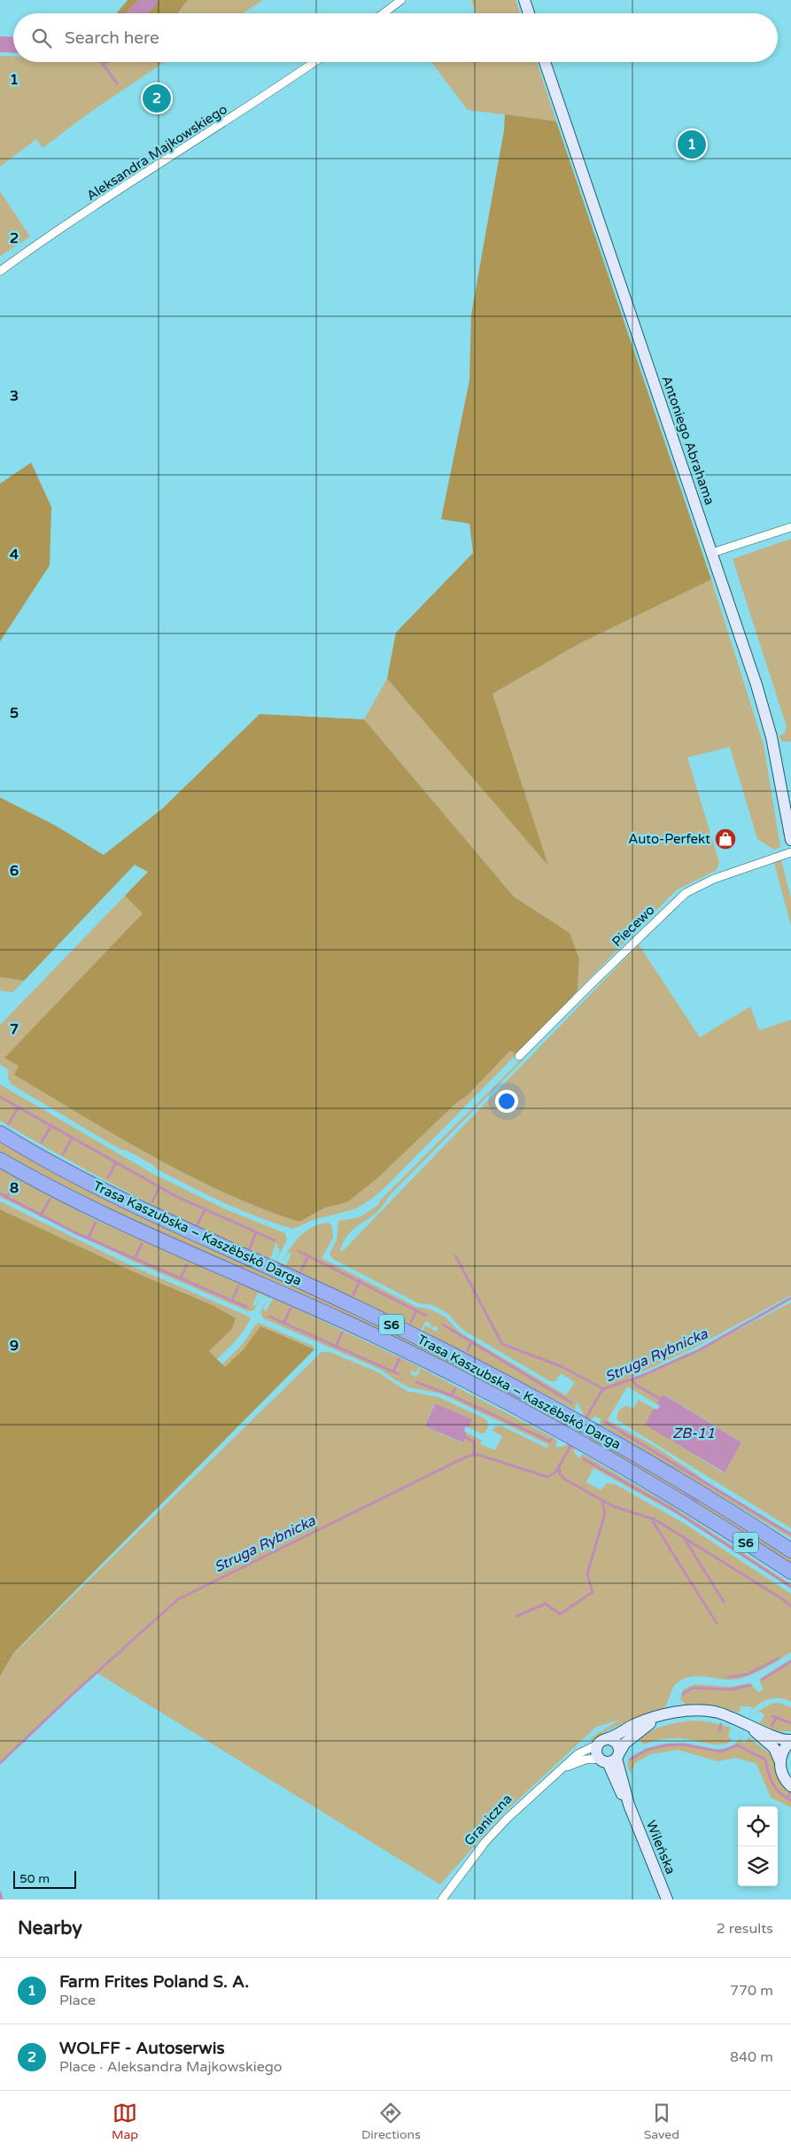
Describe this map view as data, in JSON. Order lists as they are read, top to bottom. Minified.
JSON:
{"streets":{"highway":["Trasa Kaszubska – Kaszëbskô Darga","S6"],"main road":["Antoniego Abrahama","Graniczna","Wileńska"],"street":["Aleksandra Majkowskiego","Piecewo"]},"crossings":[["Graniczna","Wileńska"]],"water":["Struga Rybnicka","ZB-11"],"places":{"shop":["Auto-Perfekt"]},"scale_bar":"50 m","page":{"search":"Search here","pins":["2","1"],"scale":"50 m","heading":["Nearby","2 results"],"list":[{"mark":"1","name":"Farm Frites Poland S. A.","note":"Place","value":"770 m"},{"mark":"2","name":"WOLFF - Autoserwis","note":"Place · Aleksandra Majkowskiego","value":"840 m"}],"nav":["Map","Directions","Saved"]},"grid":{"rows":["1","2","3","4","5","6","7","8","9"]}}
